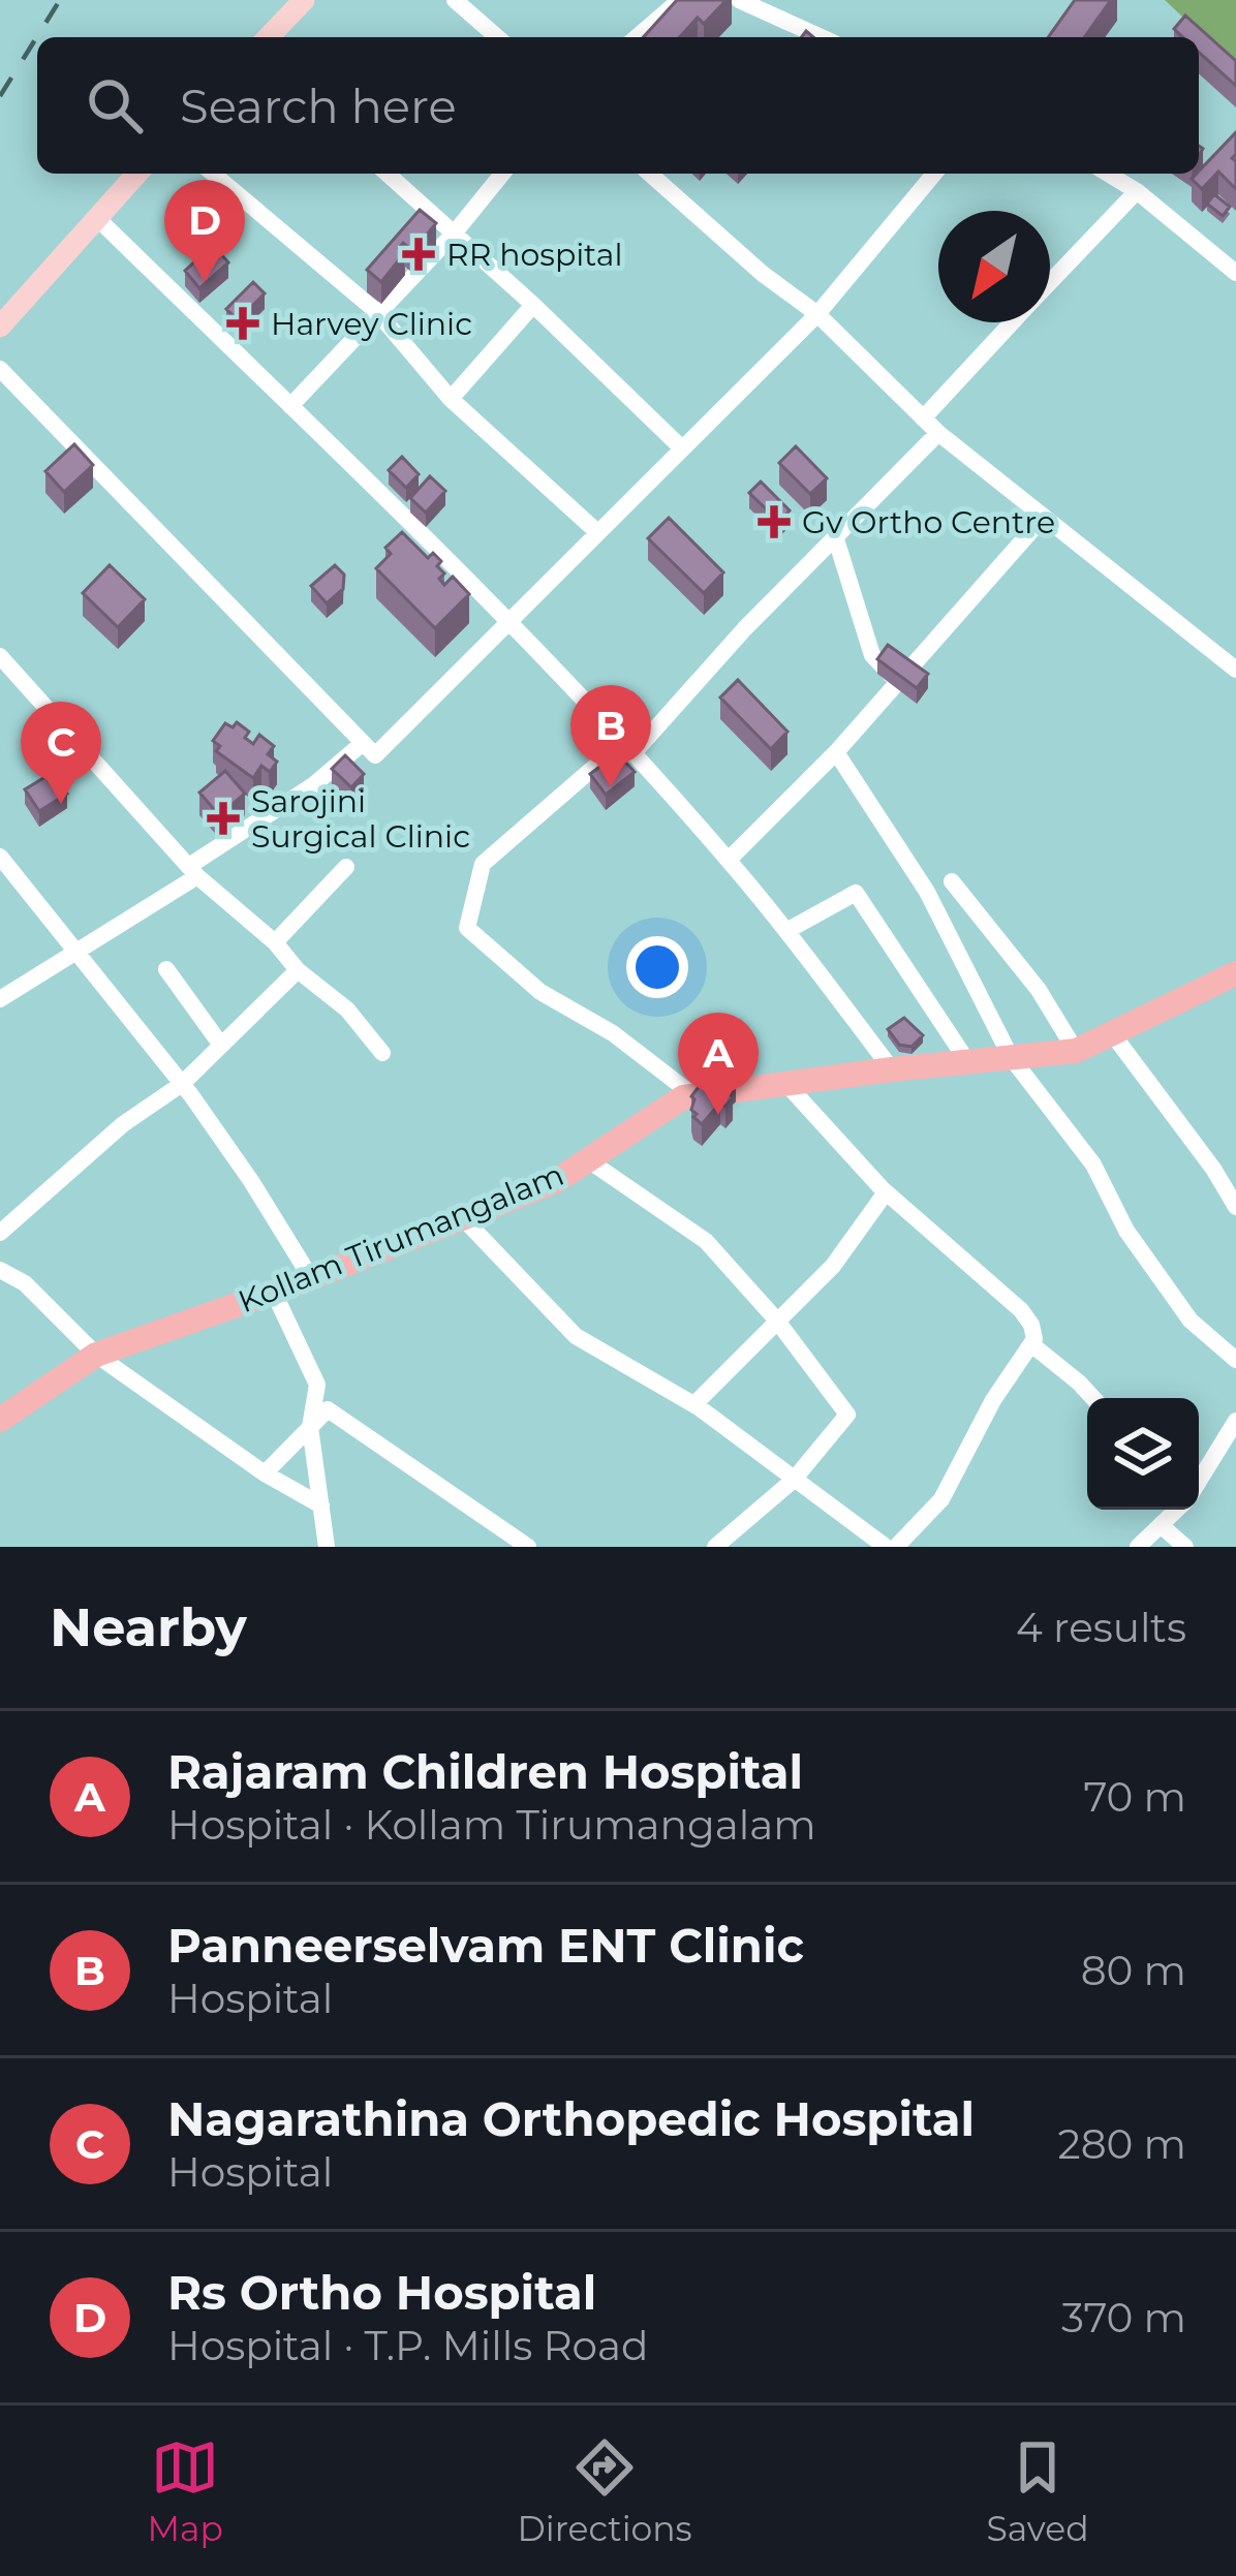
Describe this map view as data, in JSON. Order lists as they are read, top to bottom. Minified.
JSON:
{"streets":{"highway":["Kollam Tirumangalam"]},"places":{"health":["RR hospital","Harvey Clinic","Gv Ortho Centre","Sarojini Surgical Clinic"]},"north":"bottom left","page":{"search":"Search here","pins":["D","B","C","A"],"heading":["Nearby","4 results"],"list":[{"mark":"A","name":"Rajaram Children Hospital","note":"Hospital · Kollam Tirumangalam","value":"70 m"},{"mark":"B","name":"Panneerselvam ENT Clinic","note":"Hospital","value":"80 m"},{"mark":"C","name":"Nagarathina Orthopedic Hospital","note":"Hospital","value":"280 m"},{"mark":"D","name":"Rs Ortho Hospital","note":"Hospital · T.P. Mills Road","value":"370 m"}],"nav":["Map","Directions","Saved"]}}
